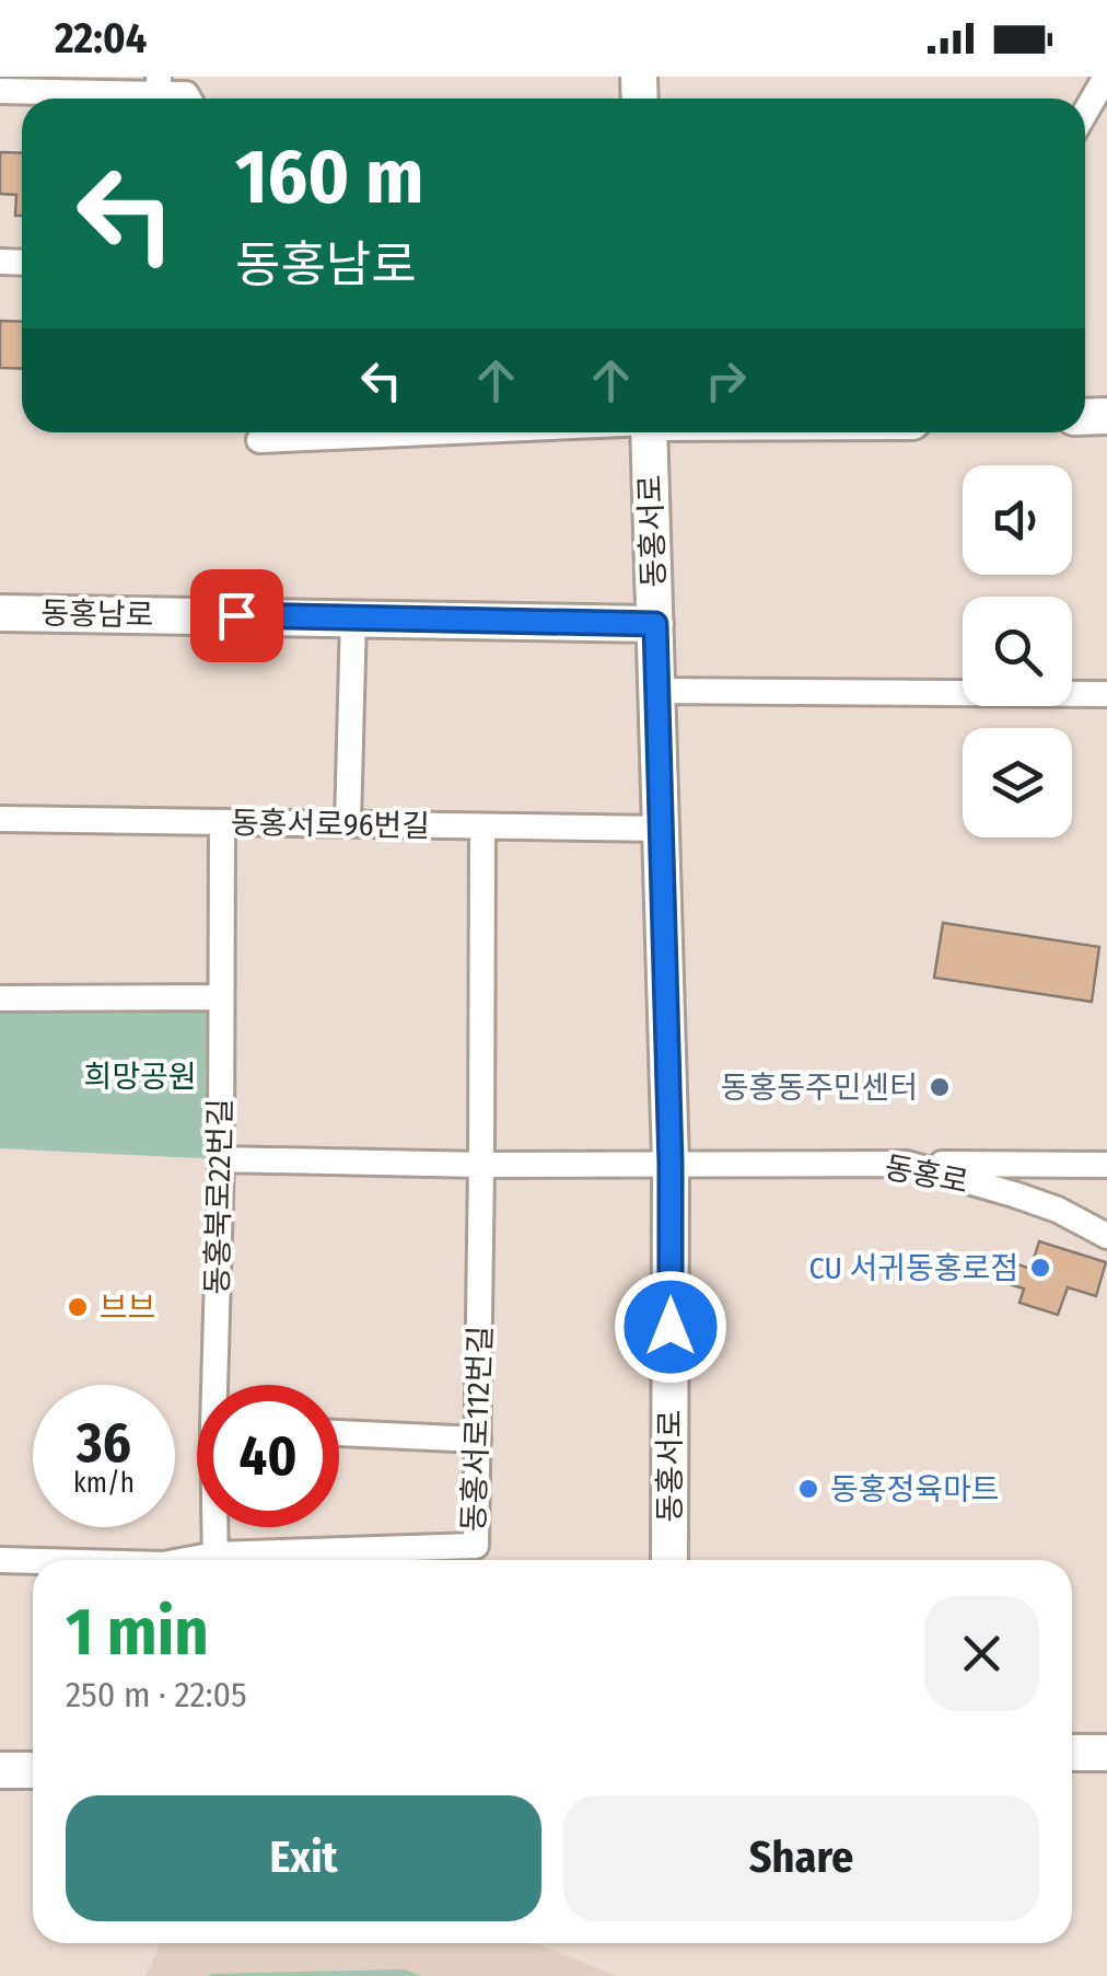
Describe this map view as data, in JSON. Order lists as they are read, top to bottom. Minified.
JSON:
{"streets":{"street":["동홍서로","동홍남로","동홍서로96번길","동홍로","동홍북로22번길","동홍서로112번길"]},"crossings":[["동홍서로","동홍남로"],["동홍서로","동홍서로96번길"],["동홍서로","동홍로"],["동홍서로96번길","동홍북로22번길"]],"parks":["희망공원"],"places":["동홍동주민센터","CU 서귀동홍로점","브브","동홍정육마트"],"page":{"status":"22:04","turn":["160 m","동홍남로"],"speed":"36 km/h","limit":"40","heading":["1 min","250 m · 22:05"],"buttons":["Exit","Share"]}}
